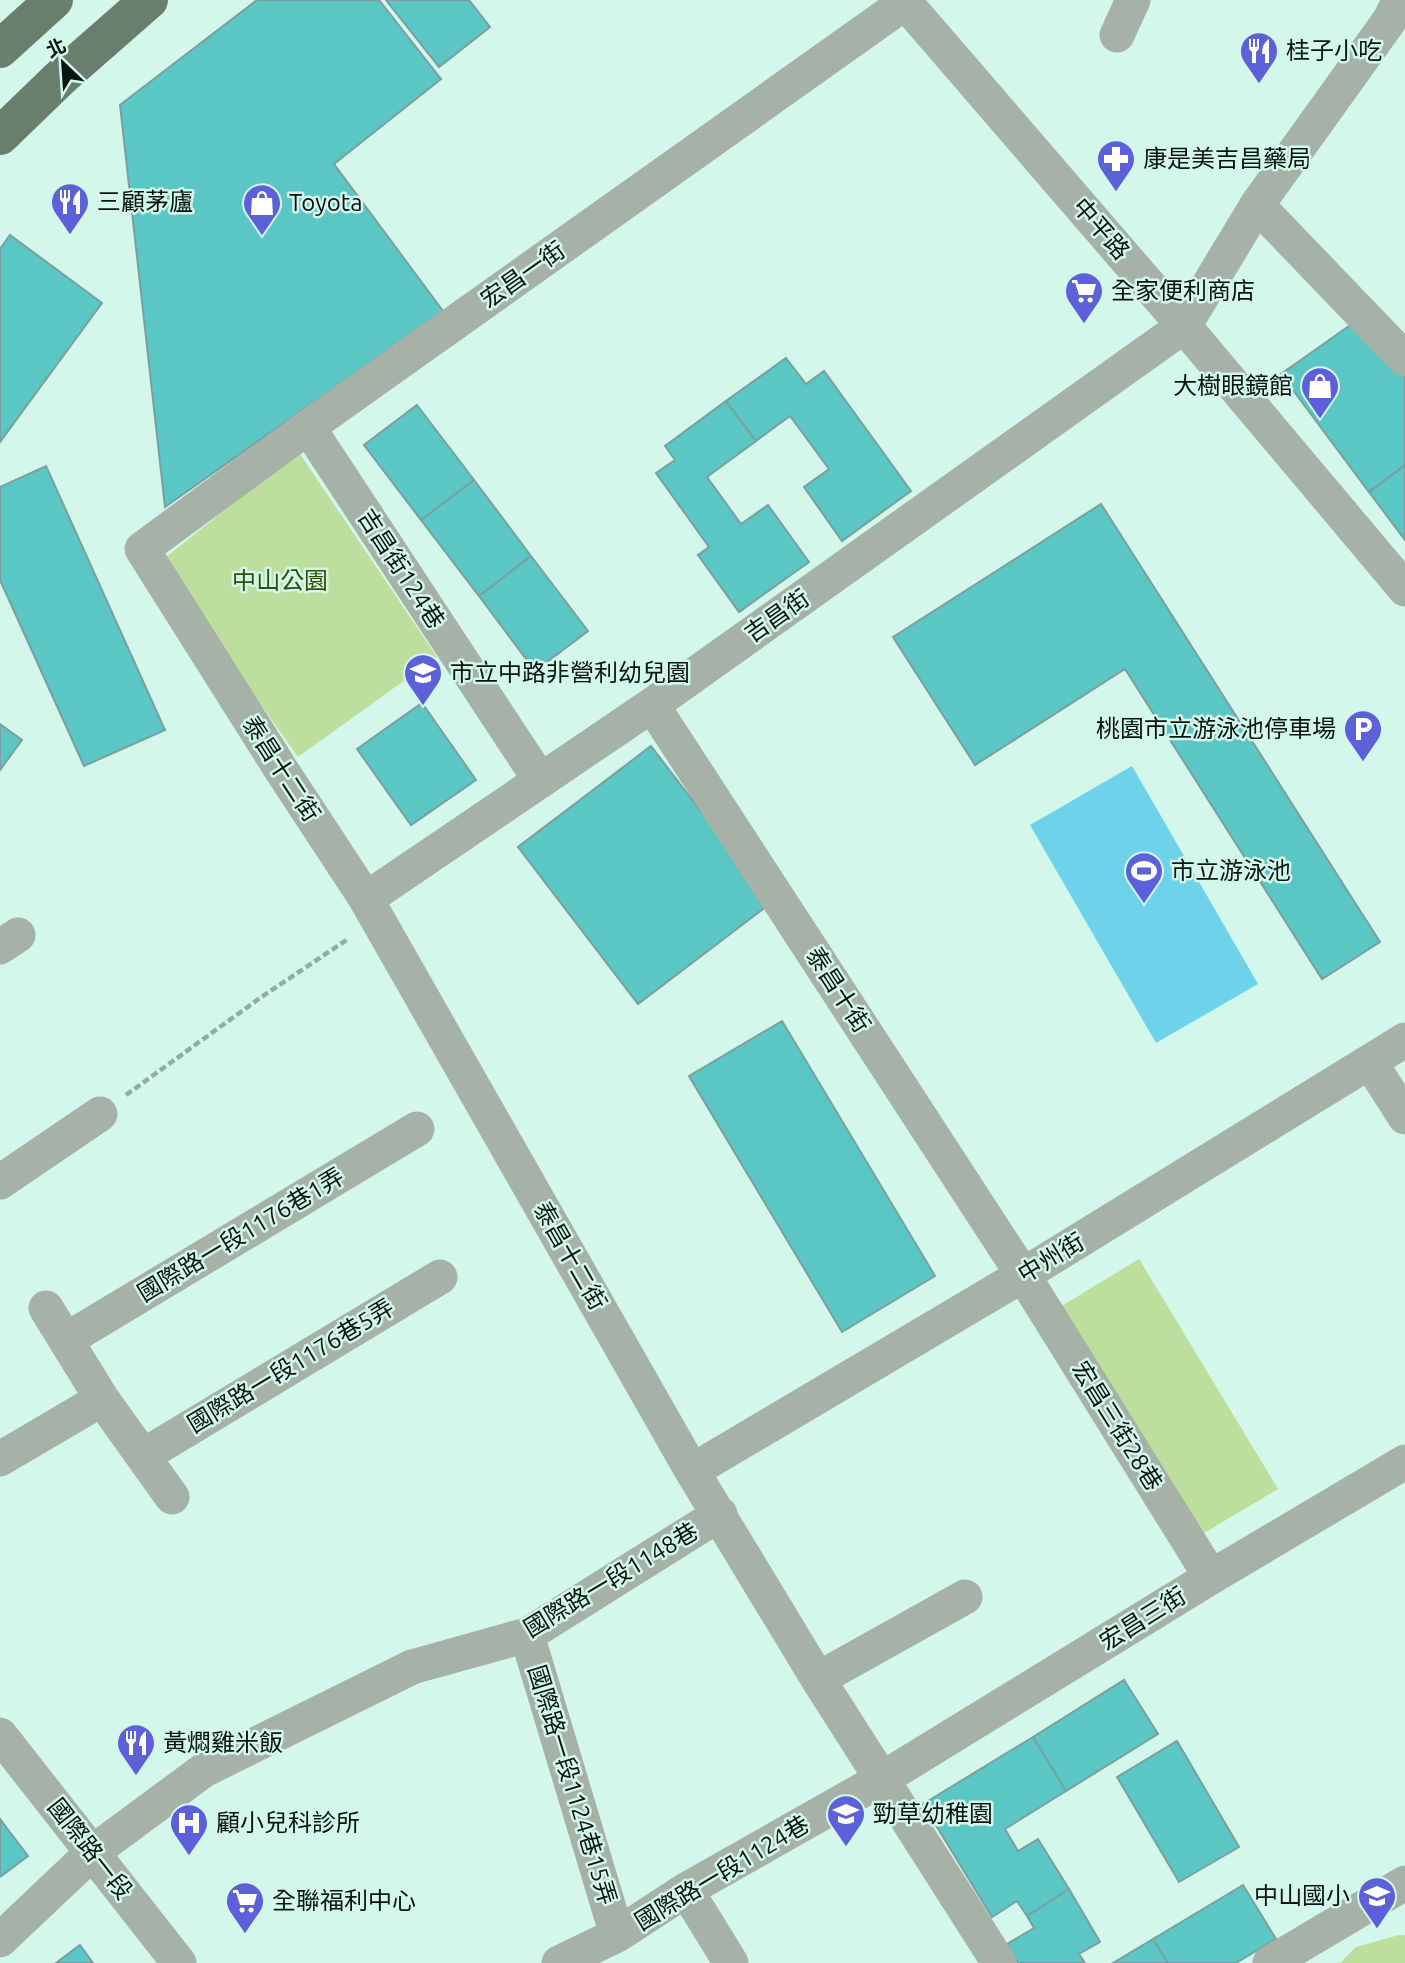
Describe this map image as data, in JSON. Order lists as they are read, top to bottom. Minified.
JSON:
{"streets":{"street":["中平路","宏昌一街","吉昌街124巷","吉昌街","泰昌十二街","泰昌十街","國際路一段1176巷1弄","中州街","國際路一段1176巷5弄","宏昌三街28巷","國際路一段1148巷","宏昌三街","國際路一段1124巷15弄","國際路一段","國際路一段1124巷"]},"crossings":[["中平路","宏昌一街"],["中平路","吉昌街"],["宏昌一街","吉昌街124巷"],["宏昌一街","泰昌十二街"],["吉昌街124巷","吉昌街"],["吉昌街","泰昌十二街"],["吉昌街","泰昌十街"],["泰昌十二街","中州街"],["泰昌十二街","國際路一段1148巷"],["泰昌十二街","宏昌三街"],["泰昌十二街","國際路一段1124巷"],["泰昌十街","中州街"],["泰昌十街","宏昌三街28巷"],["中州街","宏昌三街28巷"],["宏昌三街28巷","宏昌三街"],["國際路一段1148巷","國際路一段1124巷15弄"],["國際路一段1148巷","國際路一段"],["宏昌三街","國際路一段1124巷"],["國際路一段1124巷15弄","國際路一段1124巷"]],"parks":["中山公園"],"places":{"restaurant":["桂子小吃","三顧茅廬","黃燜雞米飯"],"pharmacy":["康是美吉昌藥局"],"shop":["Toyota","大樹眼鏡館"],"supermarket":["全家便利商店","全聯福利中心"],"school or university":["市立中路非營利幼兒園","勁草幼稚園","中山國小"],"parking":["桃園市立游泳池停車場"],"sports":["市立游泳池"],"hospital":["顧小兒科診所"]},"north":"top left"}
